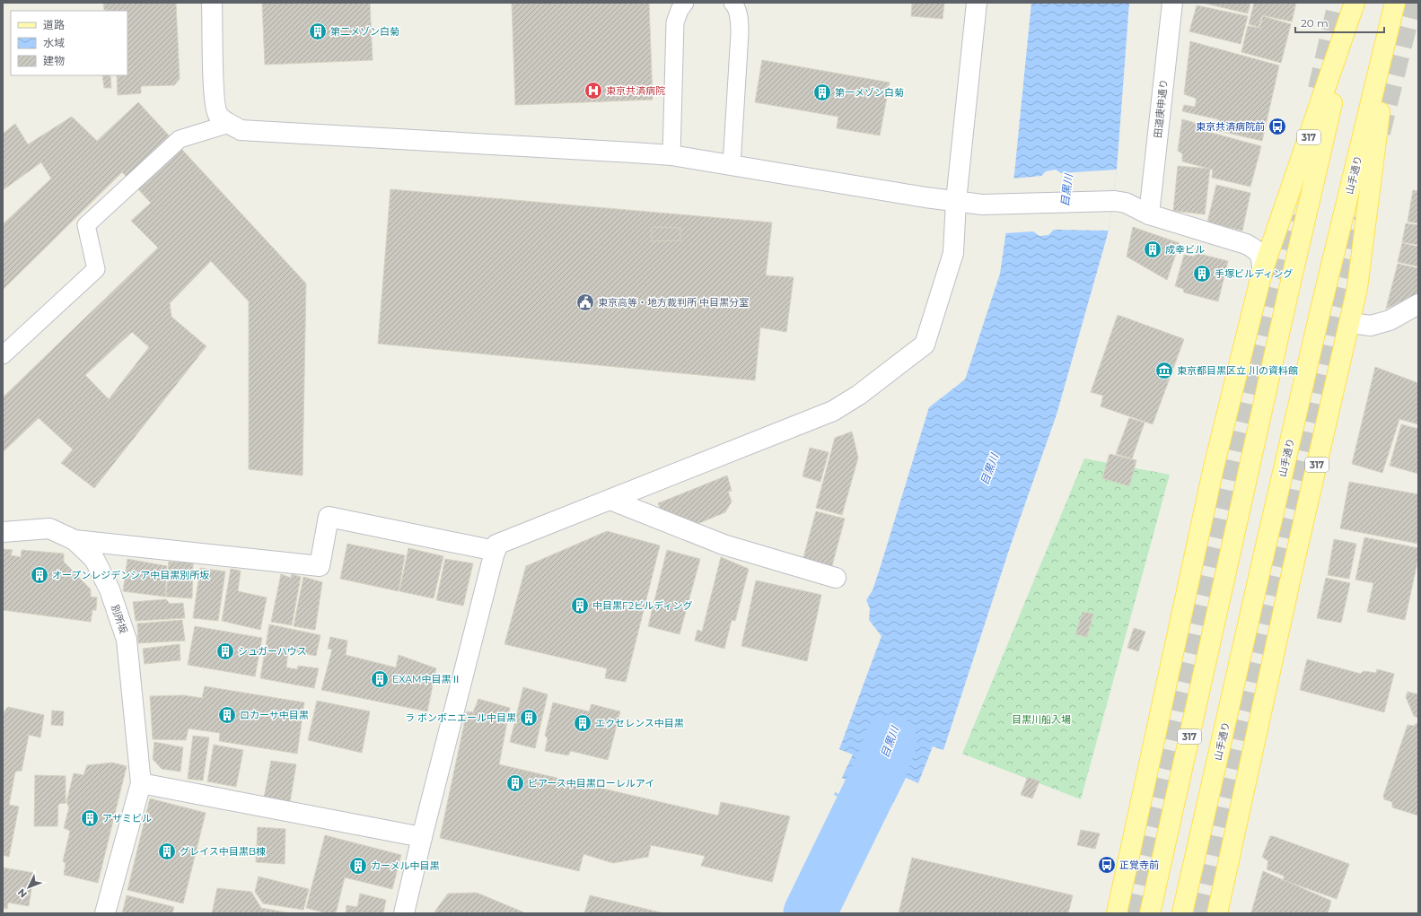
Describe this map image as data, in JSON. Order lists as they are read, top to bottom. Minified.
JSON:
{"streets":{"main road":["317","山手通り"],"street":["田道庚申通り","別所坂"]},"crossings":[["317","山手通り"]],"water":["目黒川"],"parks":["目黒川船入場"],"places":{"building":["第二メゾン白菊","第一メゾン白菊","成幸ビル","手塚ビルディング","オープンレジデンシア中目黒別所坂","中目黒F2ビルディング","シュガーハウス","EXAM中目黒Ⅱ","ロカーサ中目黒","ラ ボンボニエール中目黒","エクセレンス中目黒","ピアース中目黒ローレルアイ","アザミビル","グレイス中目黒B棟","カーメル中目黒"],"hospital":["東京共済病院"],"bus stop":["東京共済病院前","正覚寺前"],"public building":["東京高等・地方裁判所 中目黒分室"],"museum":["東京都目黒区立 川の資料館"]},"legend":["道路","水域","建物"],"scale_bar":"20 m","north":"bottom left"}
